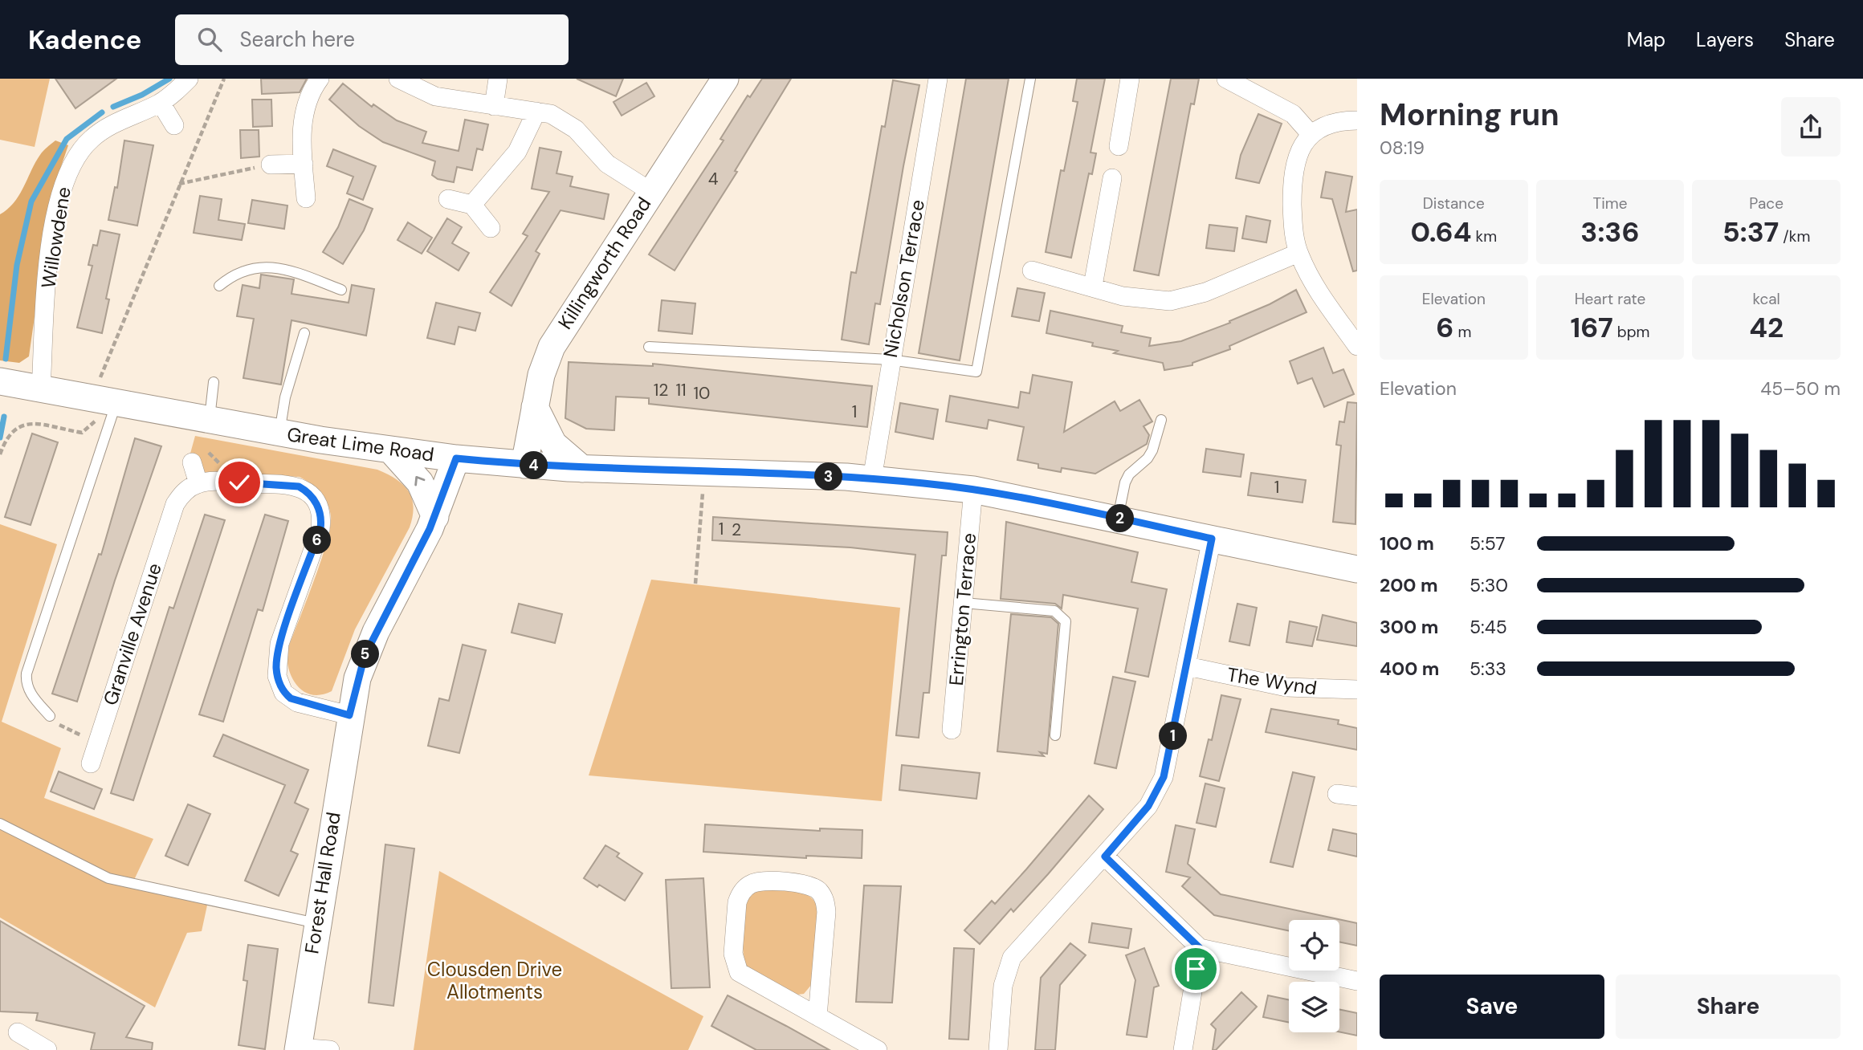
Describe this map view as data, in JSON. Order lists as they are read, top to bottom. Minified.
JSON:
{"streets":{"main road":["Killingworth Road","Great Lime Road","Forest Hall Road"],"street":["Willowdene","Nicholson Terrace","Errington Terrace","Granville Avenue","The Wynd"]},"crossings":[["Willowdene","Great Lime Road"],["Killingworth Road","Great Lime Road"],["Nicholson Terrace","Great Lime Road"],["Great Lime Road","Errington Terrace"],["Great Lime Road","Forest Hall Road"]],"parks":["Clousden Drive Allotments"],"house_numbers":["4","12","11","10","1","1","1","2"],"page":{"header":"Kadence","search":"Search here","nav":["Map","Layers","Share"],"heading":["Morning run","08:19"],"stats":[["Distance","0.64 km"],["Time","3:36"],["Pace","5:37 /km"],["Elevation","6 m"],["Heart rate","167 bpm"],["kcal","42"]],"chart":["Elevation","45–50 m"],"pins":["4","3","2","6","5","1"],"list":[{"name":"100 m","note":"5:57"},{"name":"200 m","note":"5:30"},{"name":"300 m","note":"5:45"},{"name":"400 m","note":"5:33"}],"buttons":["Save","Share"]}}
